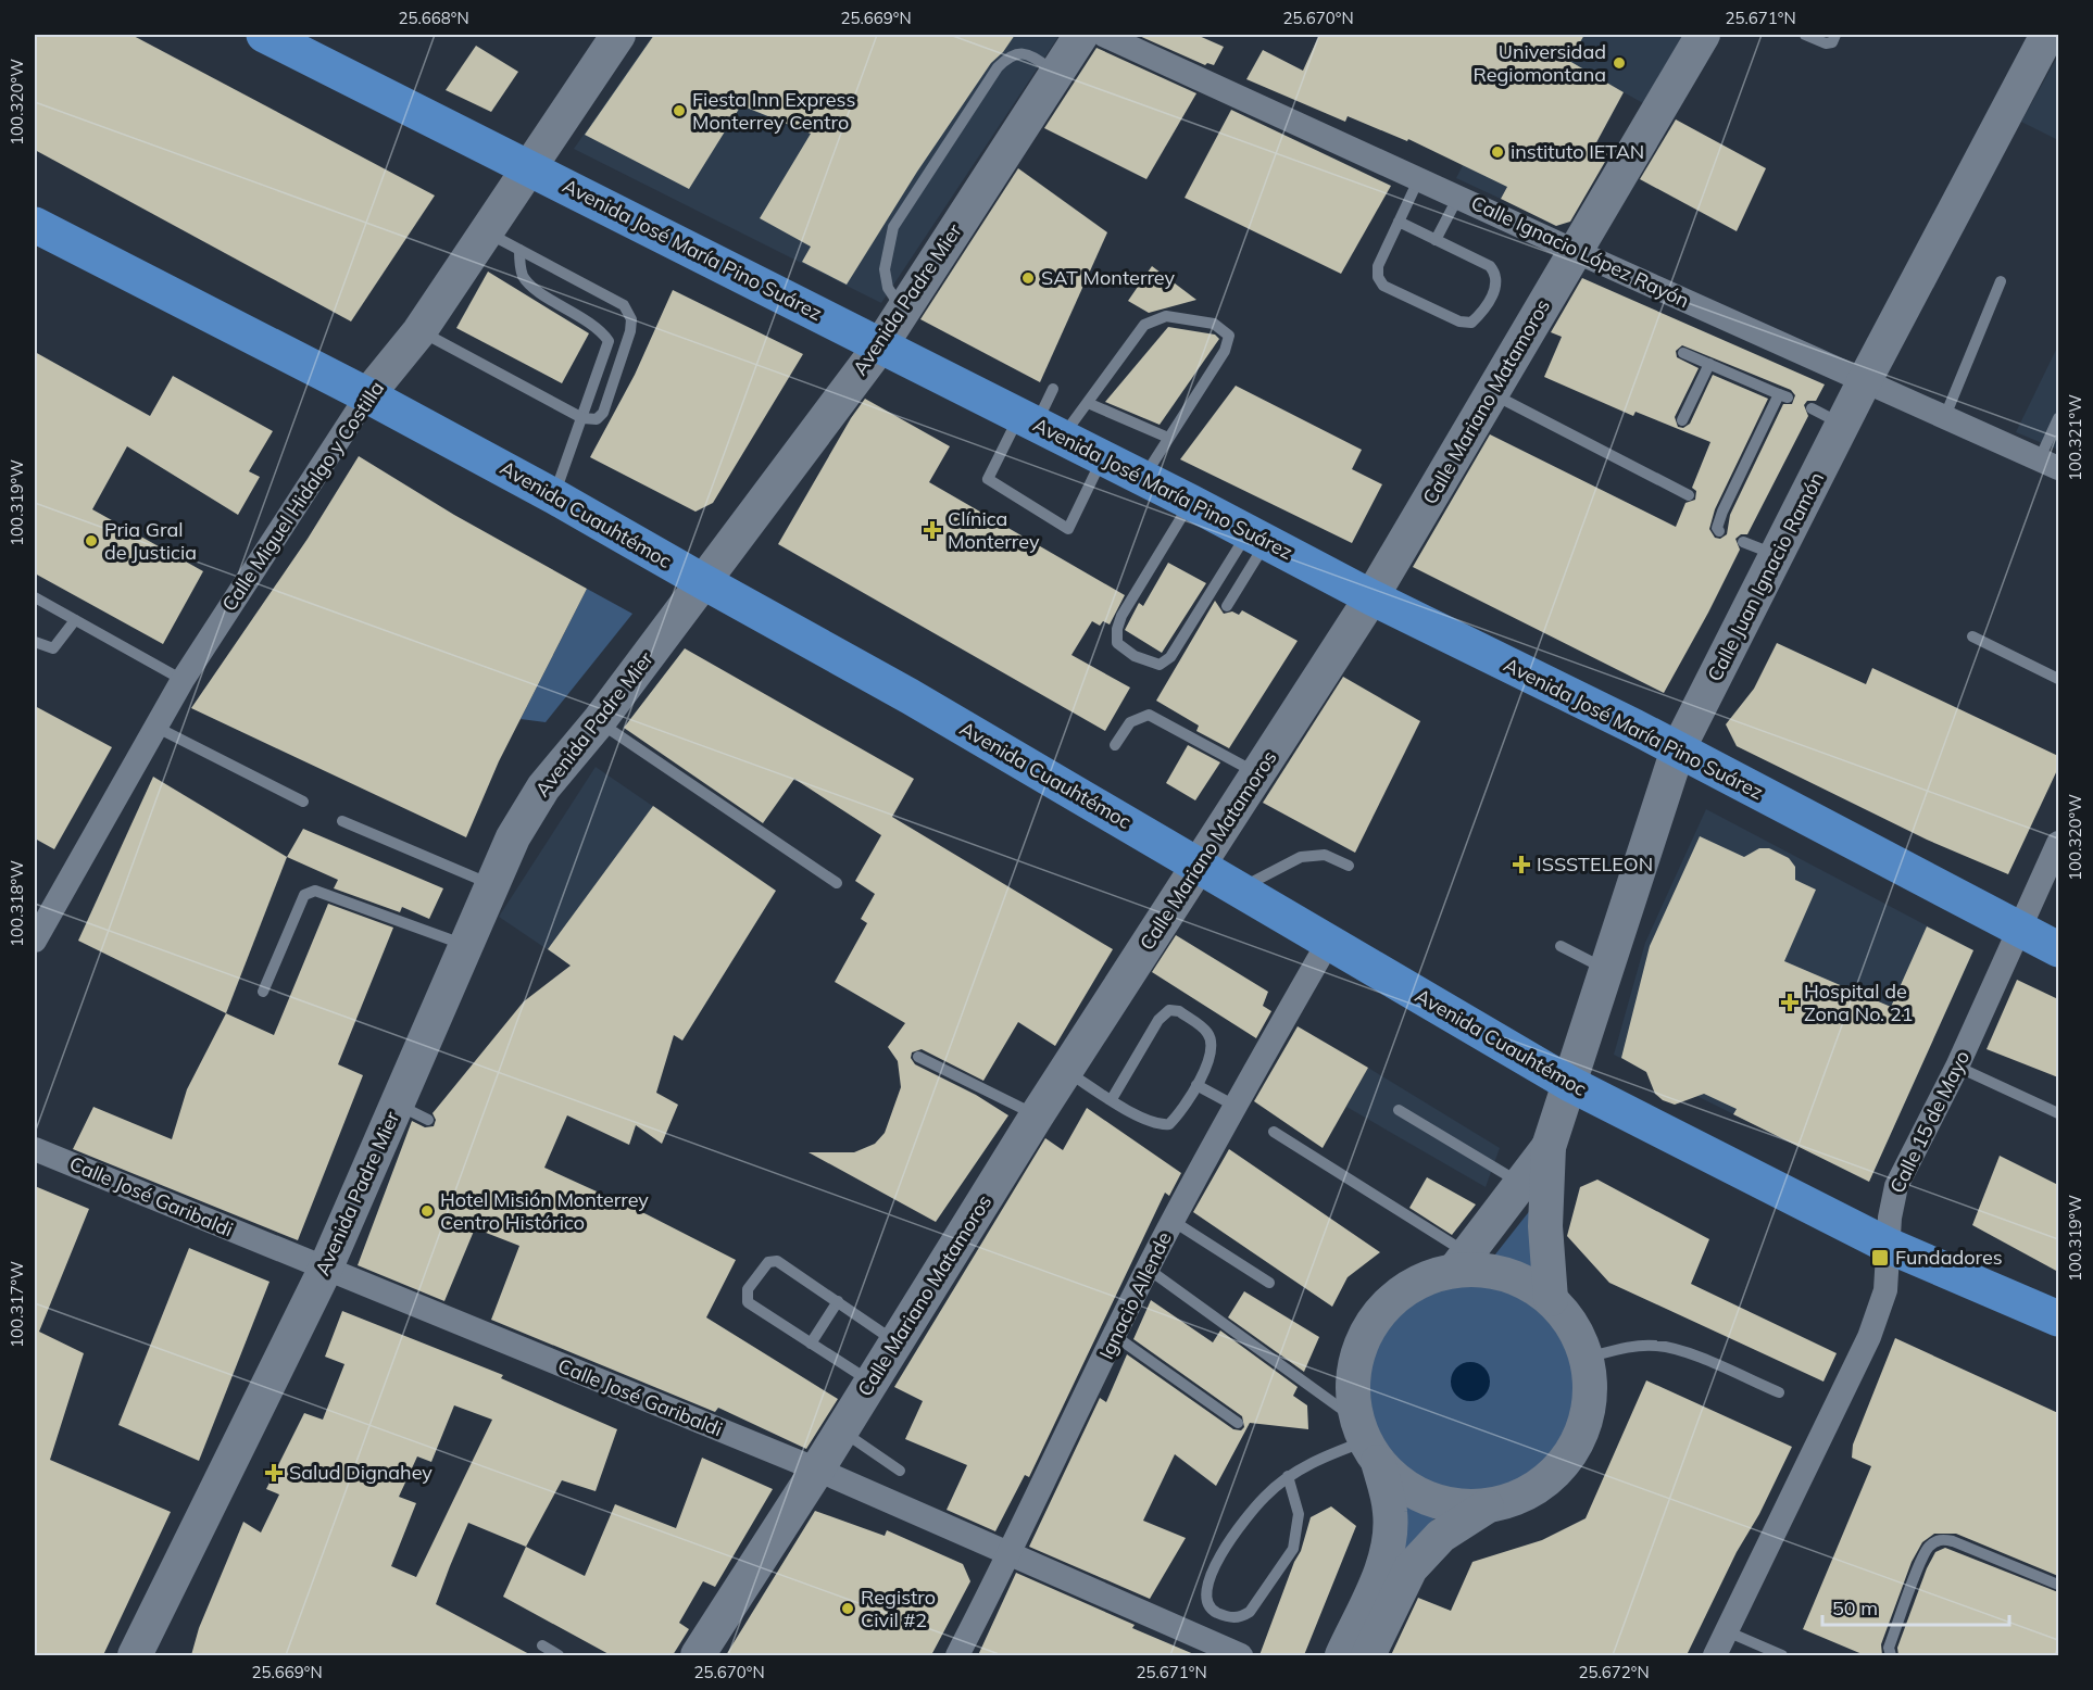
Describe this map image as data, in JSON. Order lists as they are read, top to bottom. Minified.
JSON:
{"streets":{"highway":["Avenida José María Pino Suárez","Avenida Cuauhtémoc"],"street":["Calle Ignacio López Rayón","Avenida Padre Mier","Calle Mariano Matamoros","Calle Miguel Hidalgo y Costilla","Calle Juan Ignacio Ramón","Calle 15 de Mayo","Calle José Garibaldi","Ignacio Allende"]},"crossings":[["Avenida José María Pino Suárez","Avenida Padre Mier"],["Avenida José María Pino Suárez","Calle Mariano Matamoros"],["Avenida José María Pino Suárez","Calle Miguel Hidalgo y Costilla"],["Avenida José María Pino Suárez","Calle Juan Ignacio Ramón"],["Avenida José María Pino Suárez","Calle 15 de Mayo"],["Calle Ignacio López Rayón","Calle Mariano Matamoros"],["Calle Ignacio López Rayón","Calle Juan Ignacio Ramón"],["Avenida Padre Mier","Avenida Cuauhtémoc"],["Avenida Padre Mier","Calle José Garibaldi"],["Calle Mariano Matamoros","Avenida Cuauhtémoc"],["Calle Mariano Matamoros","Calle José Garibaldi"],["Calle Miguel Hidalgo y Costilla","Avenida Cuauhtémoc"],["Avenida Cuauhtémoc","Calle Juan Ignacio Ramón"],["Avenida Cuauhtémoc","Calle 15 de Mayo"],["Avenida Cuauhtémoc","Ignacio Allende"],["Calle José Garibaldi","Ignacio Allende"]],"places":{"other":["Universidad Regiomontana","Fiesta Inn Express Monterrey Centro","instituto IETAN","SAT Monterrey","Pria Gral de Justicia","Hotel Misión Monterrey Centro Histórico","Registro Civil #2"],"health":["Clínica Monterrey","ISSSTELEON","Hospital de Zona No. 21","Salud Dignahey"],"transit":["Fundadores"]},"scale_bar":"50 m","coordinates":["25.668°N","25.669°N","25.670°N","25.671°N","100.320°W","100.321°W","100.319°W","100.318°W","100.317°W","25.672°N"]}
